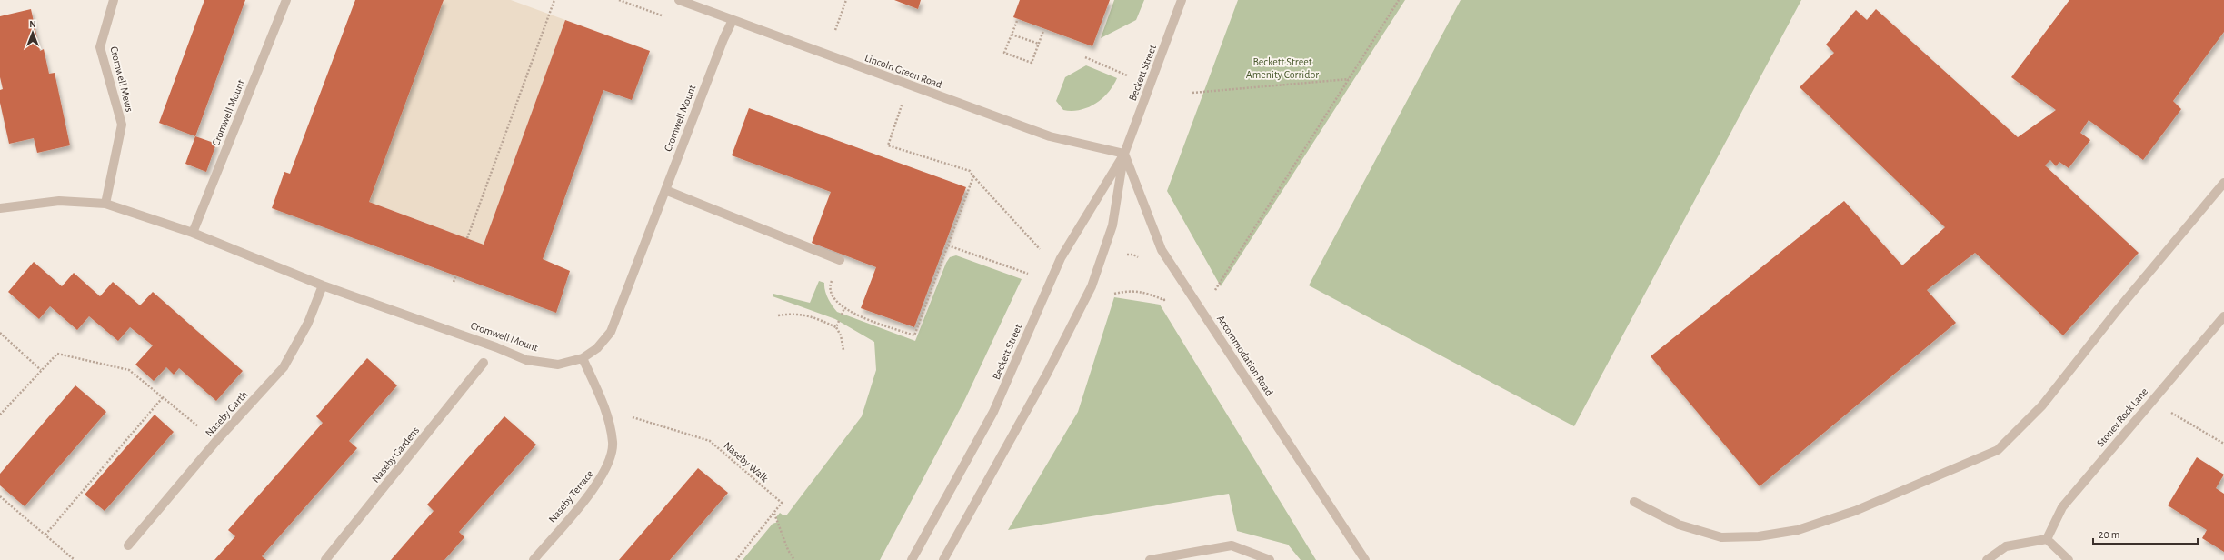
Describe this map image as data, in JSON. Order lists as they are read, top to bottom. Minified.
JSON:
{"streets":{"street":["Lincoln Green Road","Beckett Street","Cromwell Mews","Cromwell Mount","Accommodation Road","Naseby Garth","Stoney Rock Lane","Naseby Gardens","Naseby Terrace"],"path":["Naseby Walk"]},"crossings":[["Lincoln Green Road","Beckett Street"],["Lincoln Green Road","Cromwell Mount"],["Lincoln Green Road","Accommodation Road"],["Beckett Street","Accommodation Road"],["Cromwell Mews","Cromwell Mount"],["Cromwell Mount","Naseby Garth"],["Cromwell Mount","Naseby Terrace"]],"parks":["Beckett Street Amenity Corridor"],"scale_bar":"20 m","north":"top"}
